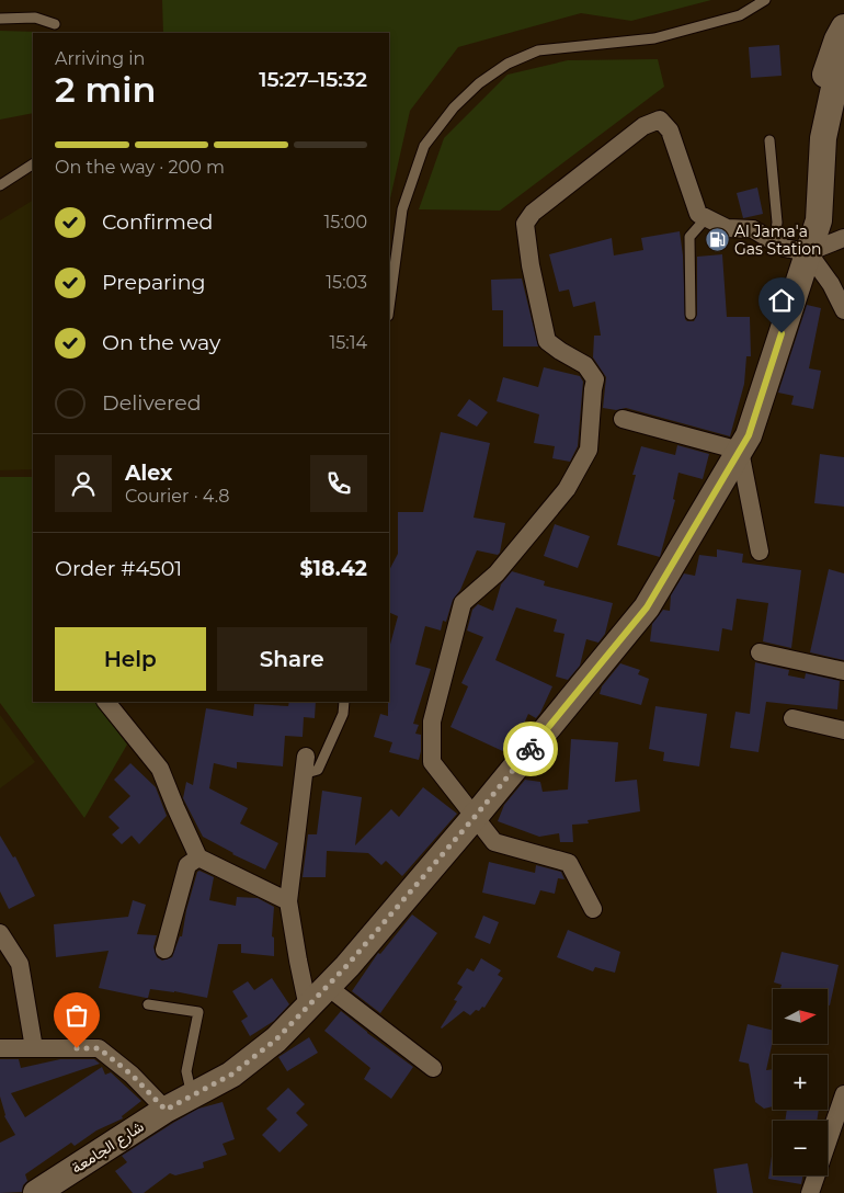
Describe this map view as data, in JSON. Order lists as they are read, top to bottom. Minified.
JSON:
{"streets":{"main road":["شارع الجامعة"]},"places":{"fuel station":["Al Jama'a Gas Station"]},"north":"right","page":{"heading":["2 min","Arriving in","15:27–15:32"],"panel":["Alex","Courier · 4.8","Order #4501","$18.42"],"bar":"On the way · 200 m","list":[["Confirmed","15:00"],["Preparing","15:03"],["On the way","15:14"],"Delivered"],"buttons":["Help","Share"],"map_buttons":["+","−"]}}
